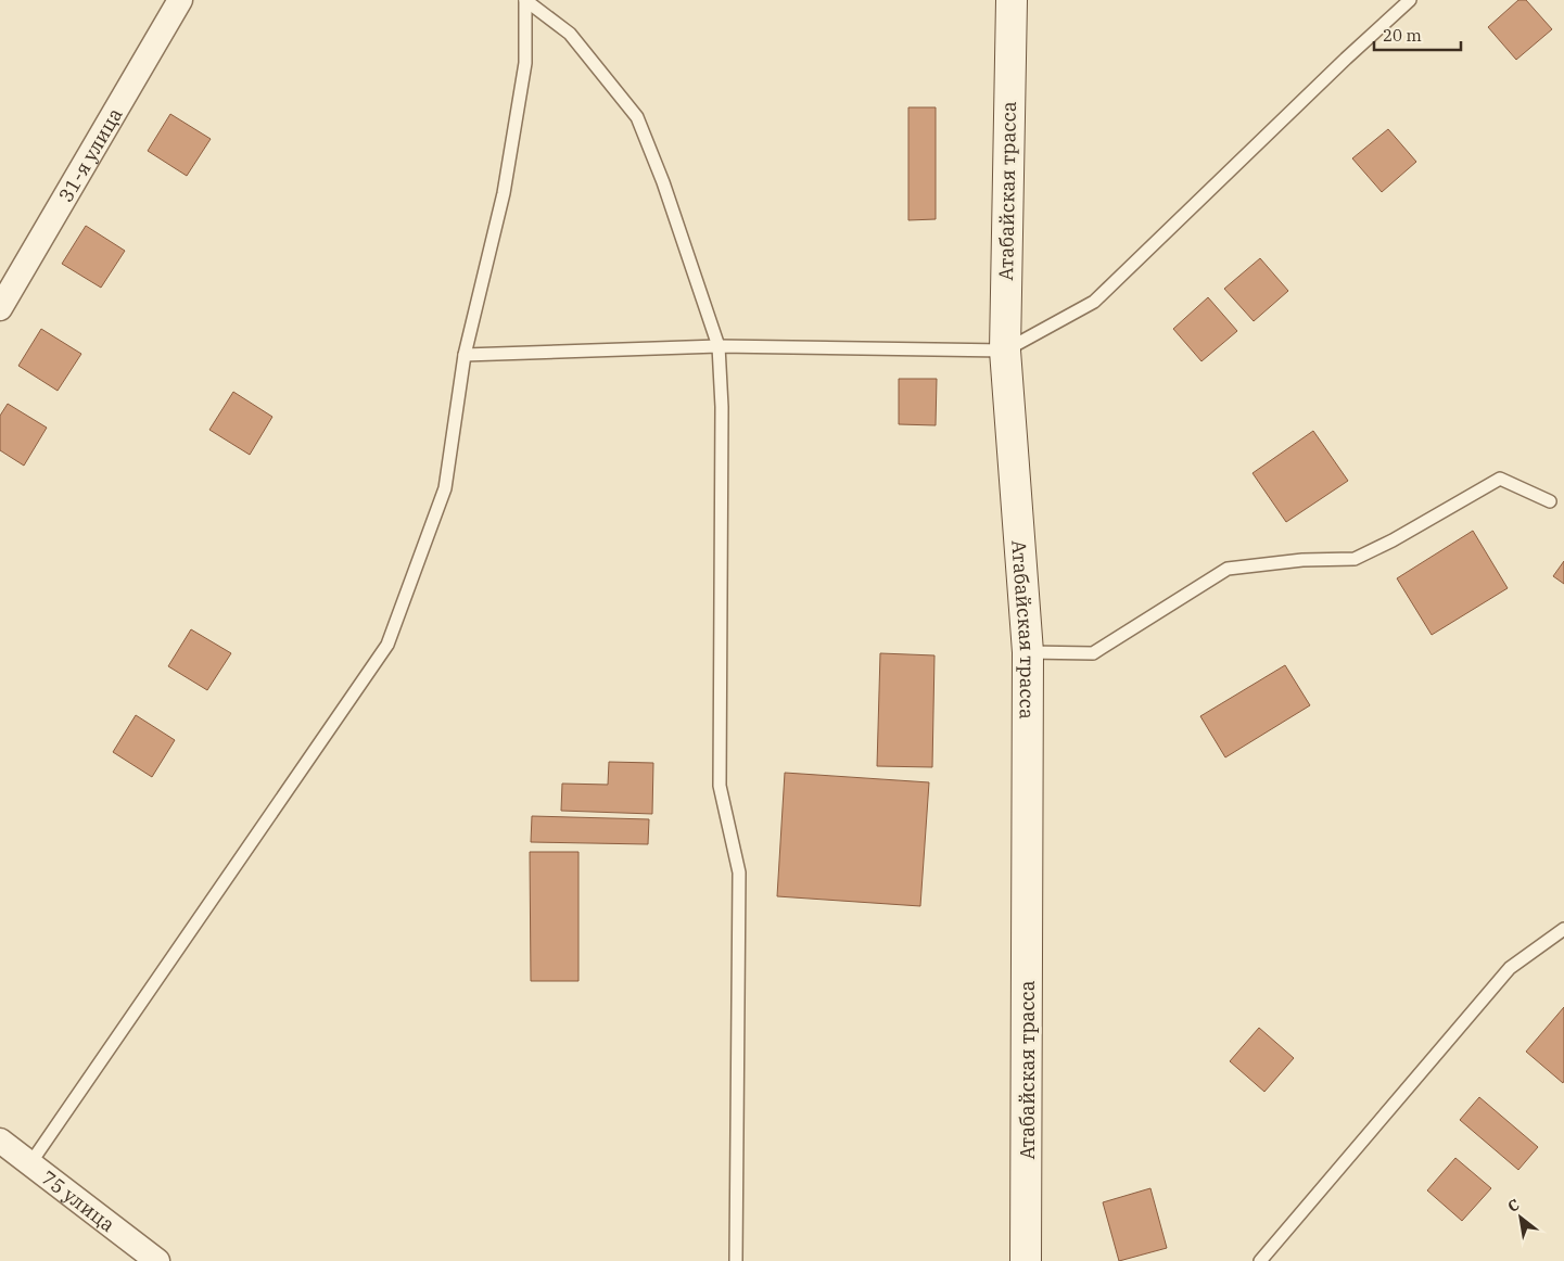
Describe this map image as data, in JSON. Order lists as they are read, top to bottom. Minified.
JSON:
{"streets":{"main road":["Атабайская трасса"],"street":["31-я улица","75 улица"]},"scale_bar":"20 m","north":"top left"}
